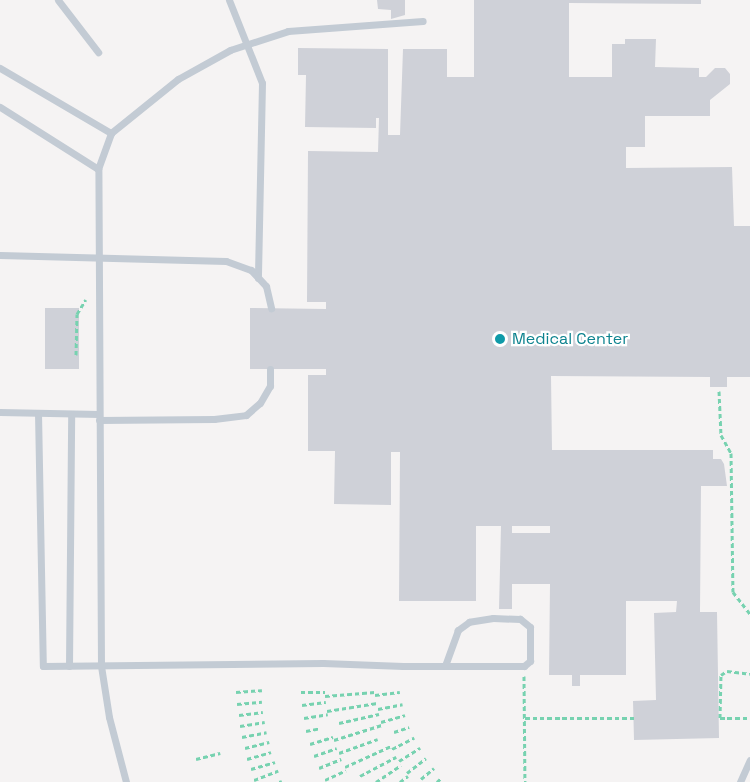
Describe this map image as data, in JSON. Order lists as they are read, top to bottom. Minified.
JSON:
{"places":["Medical Center"]}
